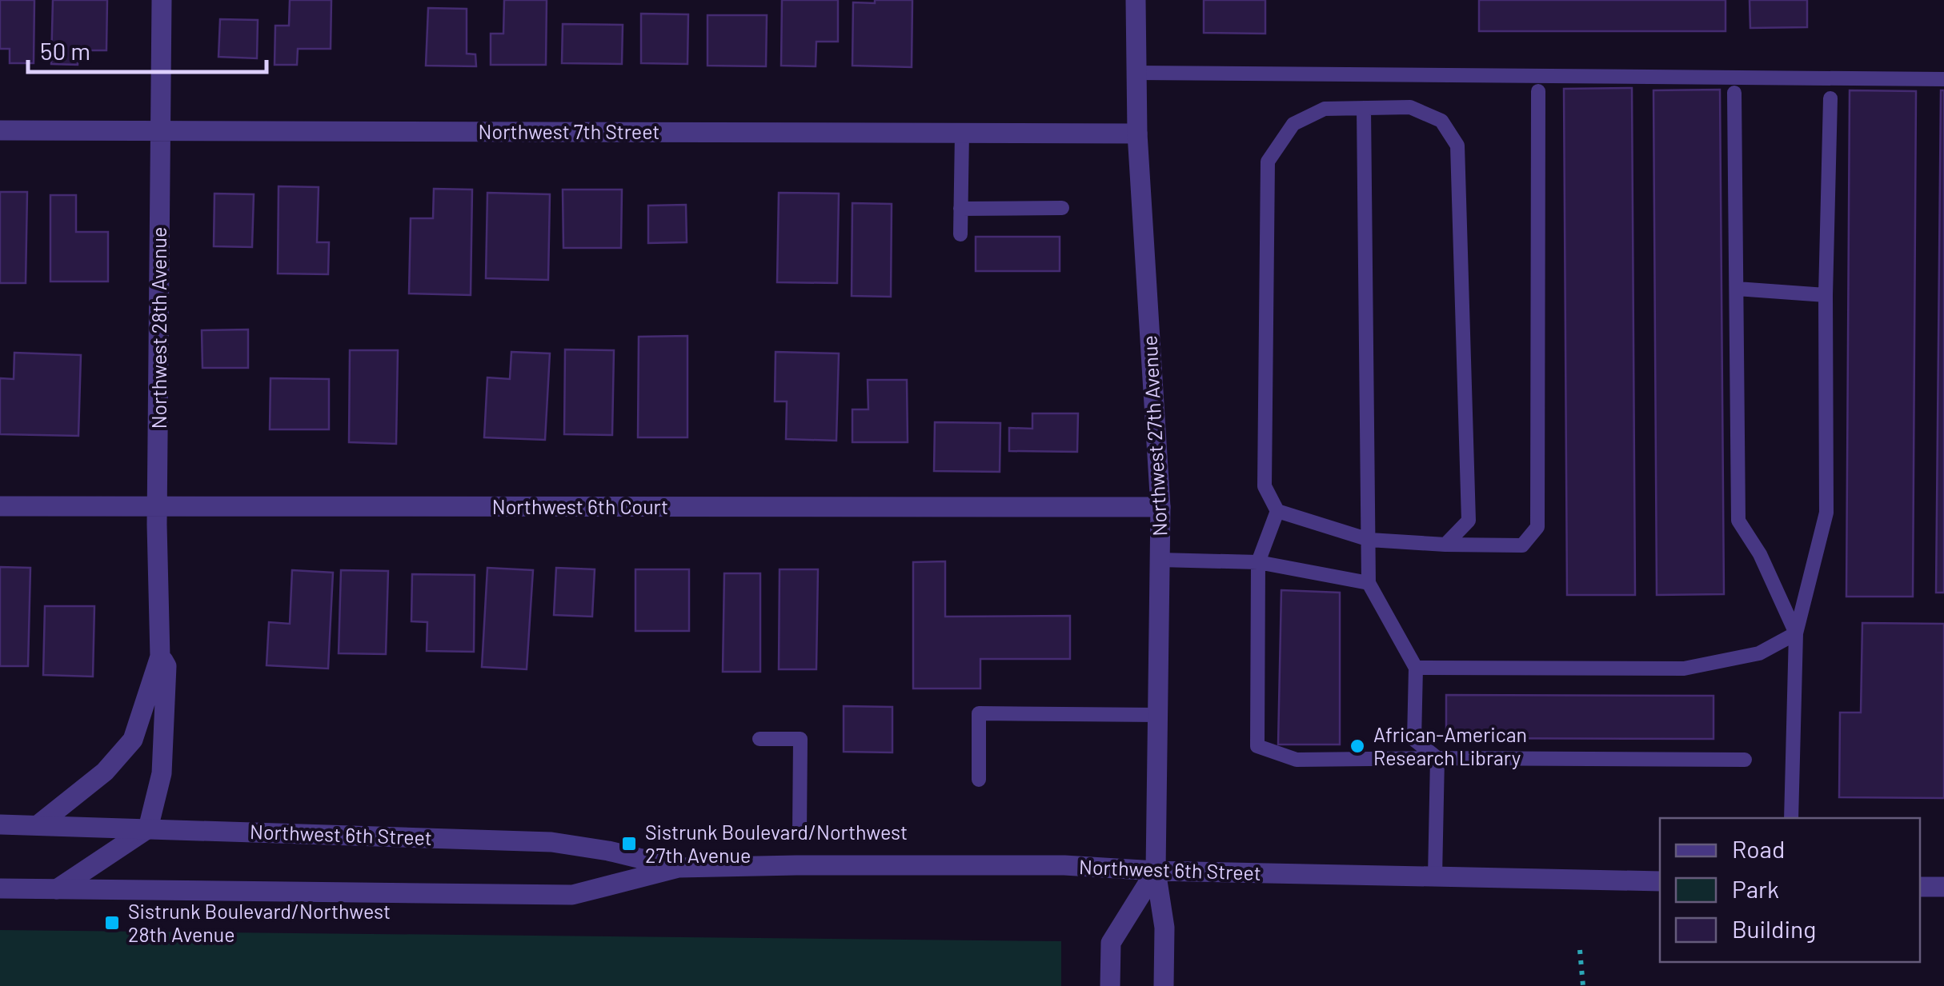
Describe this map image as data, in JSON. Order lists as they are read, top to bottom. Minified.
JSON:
{"streets":{"street":["Northwest 7th Street","Northwest 28th Avenue","Northwest 27th Avenue","Northwest 6th Court","Northwest 6th Street"]},"crossings":[["Northwest 7th Street","Northwest 28th Avenue"],["Northwest 7th Street","Northwest 27th Avenue"],["Northwest 28th Avenue","Northwest 6th Court"],["Northwest 28th Avenue","Northwest 6th Street"],["Northwest 27th Avenue","Northwest 6th Court"],["Northwest 27th Avenue","Northwest 6th Street"]],"places":{"other":["African-American Research Library"],"transit":["Sistrunk Boulevard/Northwest 27th Avenue","Sistrunk Boulevard/Northwest 28th Avenue"]},"legend":["Road","Park","Building"],"scale_bar":"50 m"}
